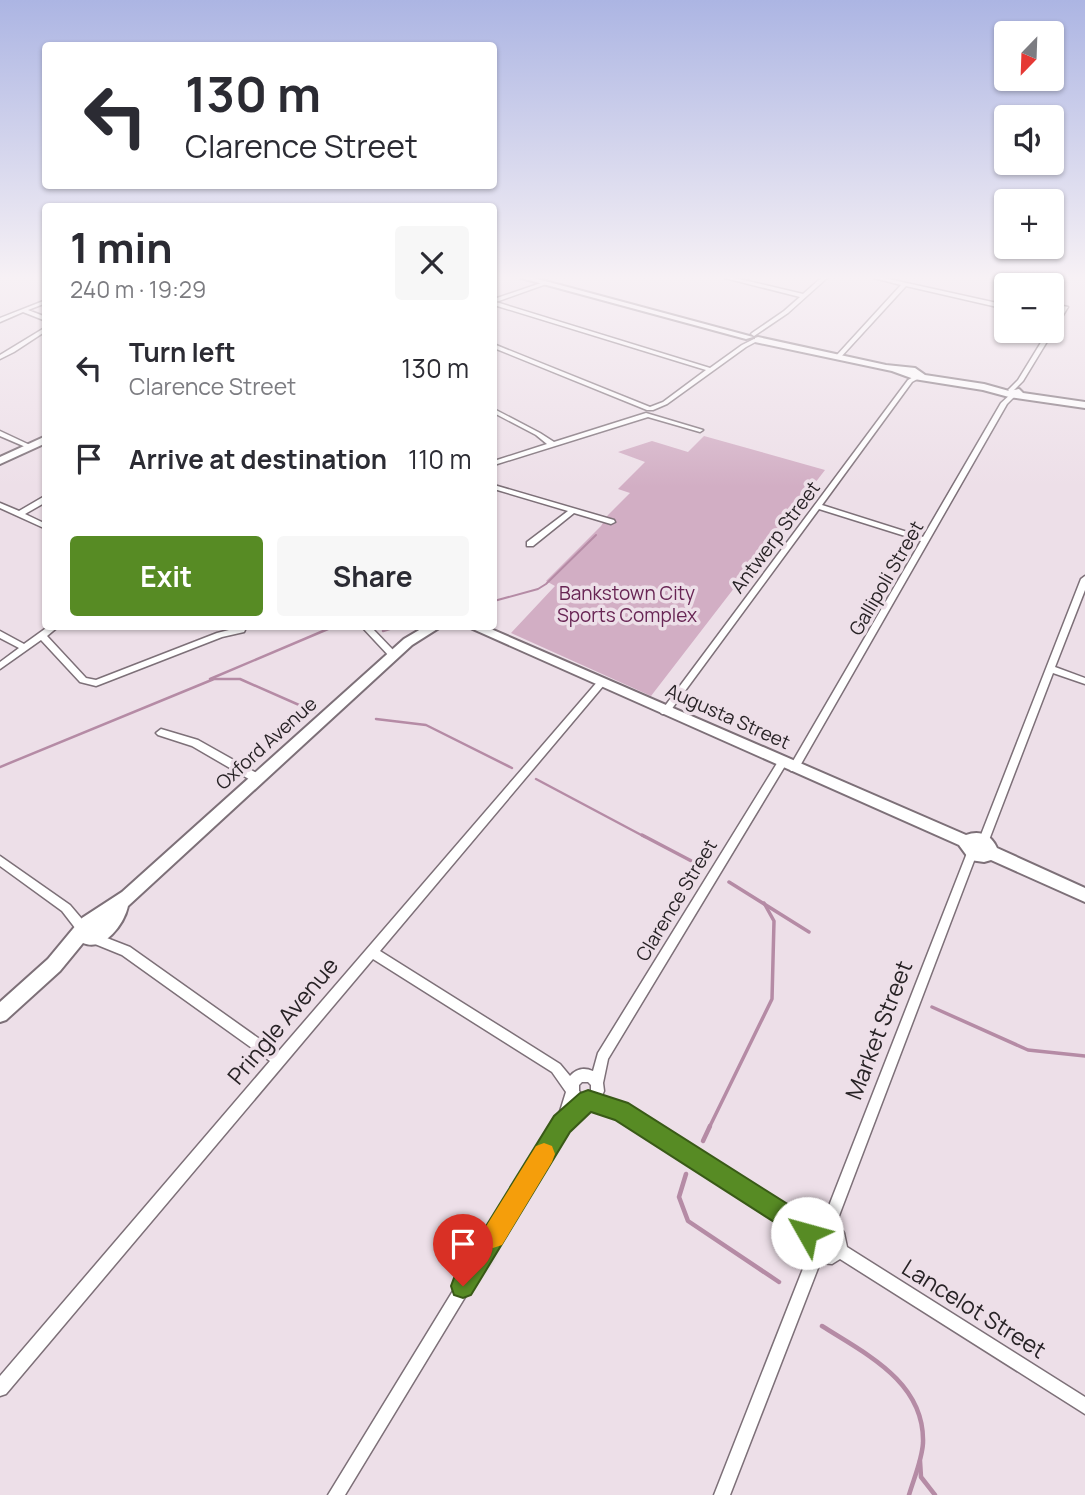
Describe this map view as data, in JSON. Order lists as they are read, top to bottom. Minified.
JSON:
{"streets":{"street":["Antwerp Street","Gallipoli Street","Augusta Street","Oxford Avenue","Clarence Street","Pringle Avenue","Market Street","Lancelot Street"]},"crossings":[["Antwerp Street","Augusta Street"],["Gallipoli Street","Augusta Street"],["Gallipoli Street","Clarence Street"],["Augusta Street","Clarence Street"],["Augusta Street","Pringle Avenue"],["Augusta Street","Market Street"],["Market Street","Lancelot Street"]],"parks":["Bankstown City Sports Complex"],"north":"bottom left","page":{"map_buttons":["+","−"],"turn":["130 m","Clarence Street"],"heading":["1 min","240 m · 19:29"],"list":[{"name":"Turn left","note":"Clarence Street","value":"130 m"},{"name":"Arrive at destination","value":"110 m"}],"buttons":["Exit","Share"]}}
